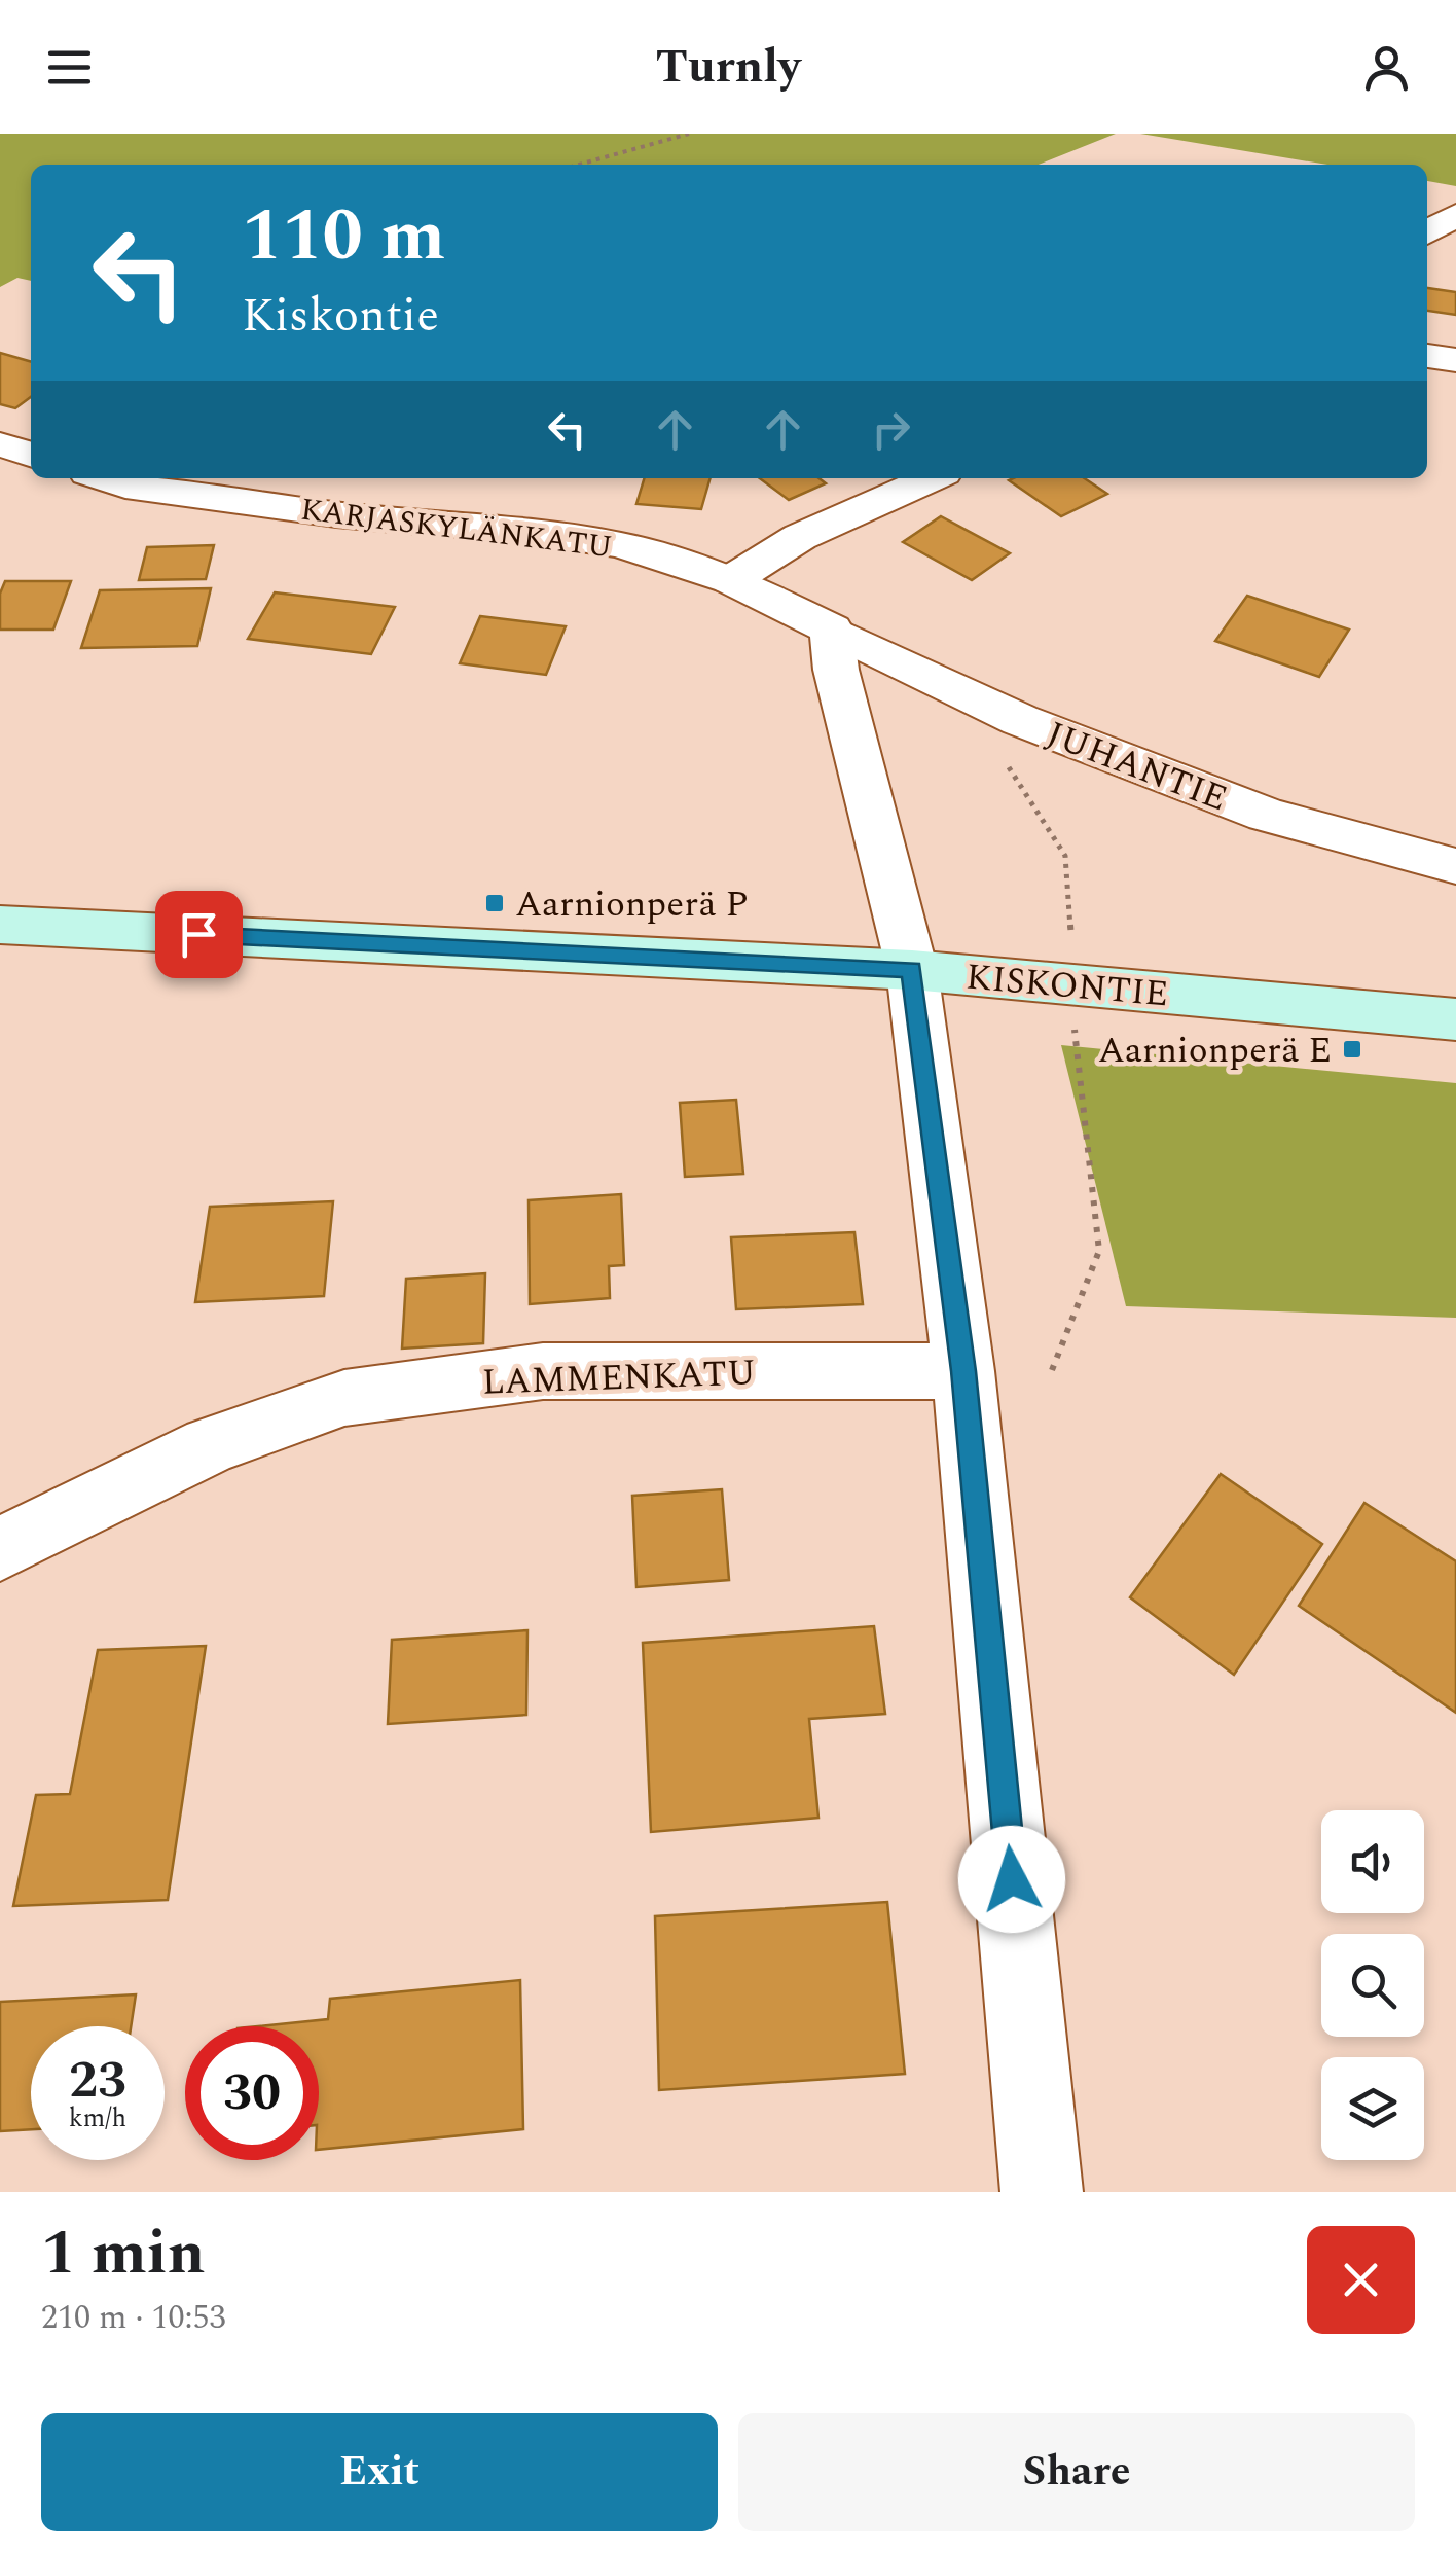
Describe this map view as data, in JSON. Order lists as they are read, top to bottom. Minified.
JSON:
{"streets":{"main road":["KISKONTIE"],"street":["KARJASKYLÄNKATU","JUHANTIE","LAMMENKATU"]},"crossings":[["KARJASKYLÄNKATU","JUHANTIE"]],"places":{"transit":["Aarnionperä P","Aarnionperä E"]},"page":{"header":"Turnly","turn":["110 m","Kiskontie"],"speed":"23 km/h","limit":"30","heading":["1 min","210 m · 10:53"],"buttons":["Exit","Share"]}}
